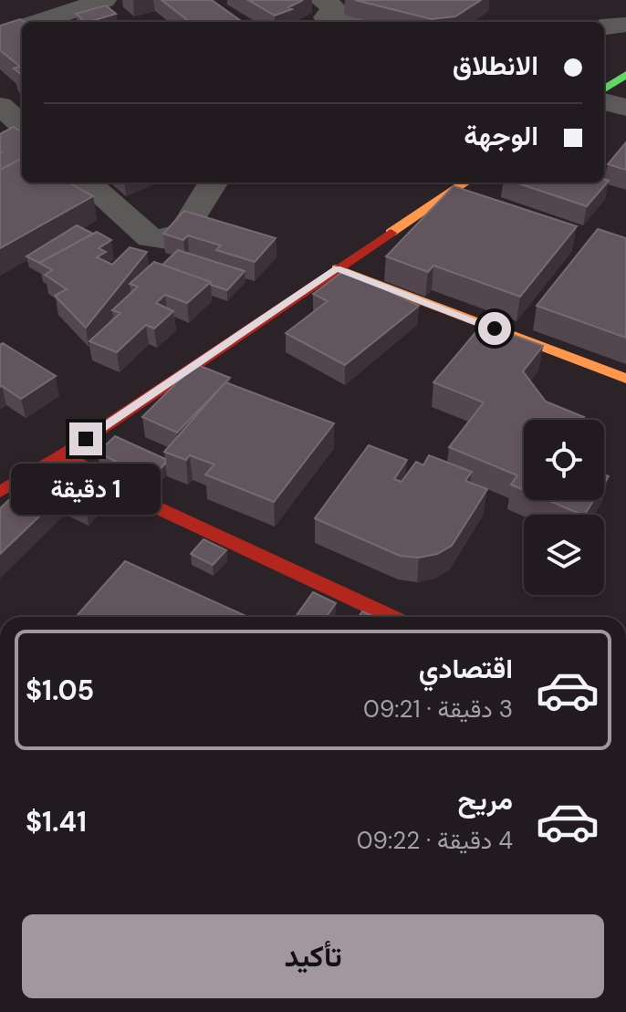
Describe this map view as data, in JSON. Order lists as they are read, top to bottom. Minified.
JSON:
{"page":{"banner":["الانطلاق","الوجهة"],"bubble":"1 دقيقة","list":[{"name":"اقتصادي","note":"3 دقيقة · 09:21","value":"$1.05"},{"name":"مريح","note":"4 دقيقة · 09:22","value":"$1.41"}],"buttons":"تأكيد"}}
